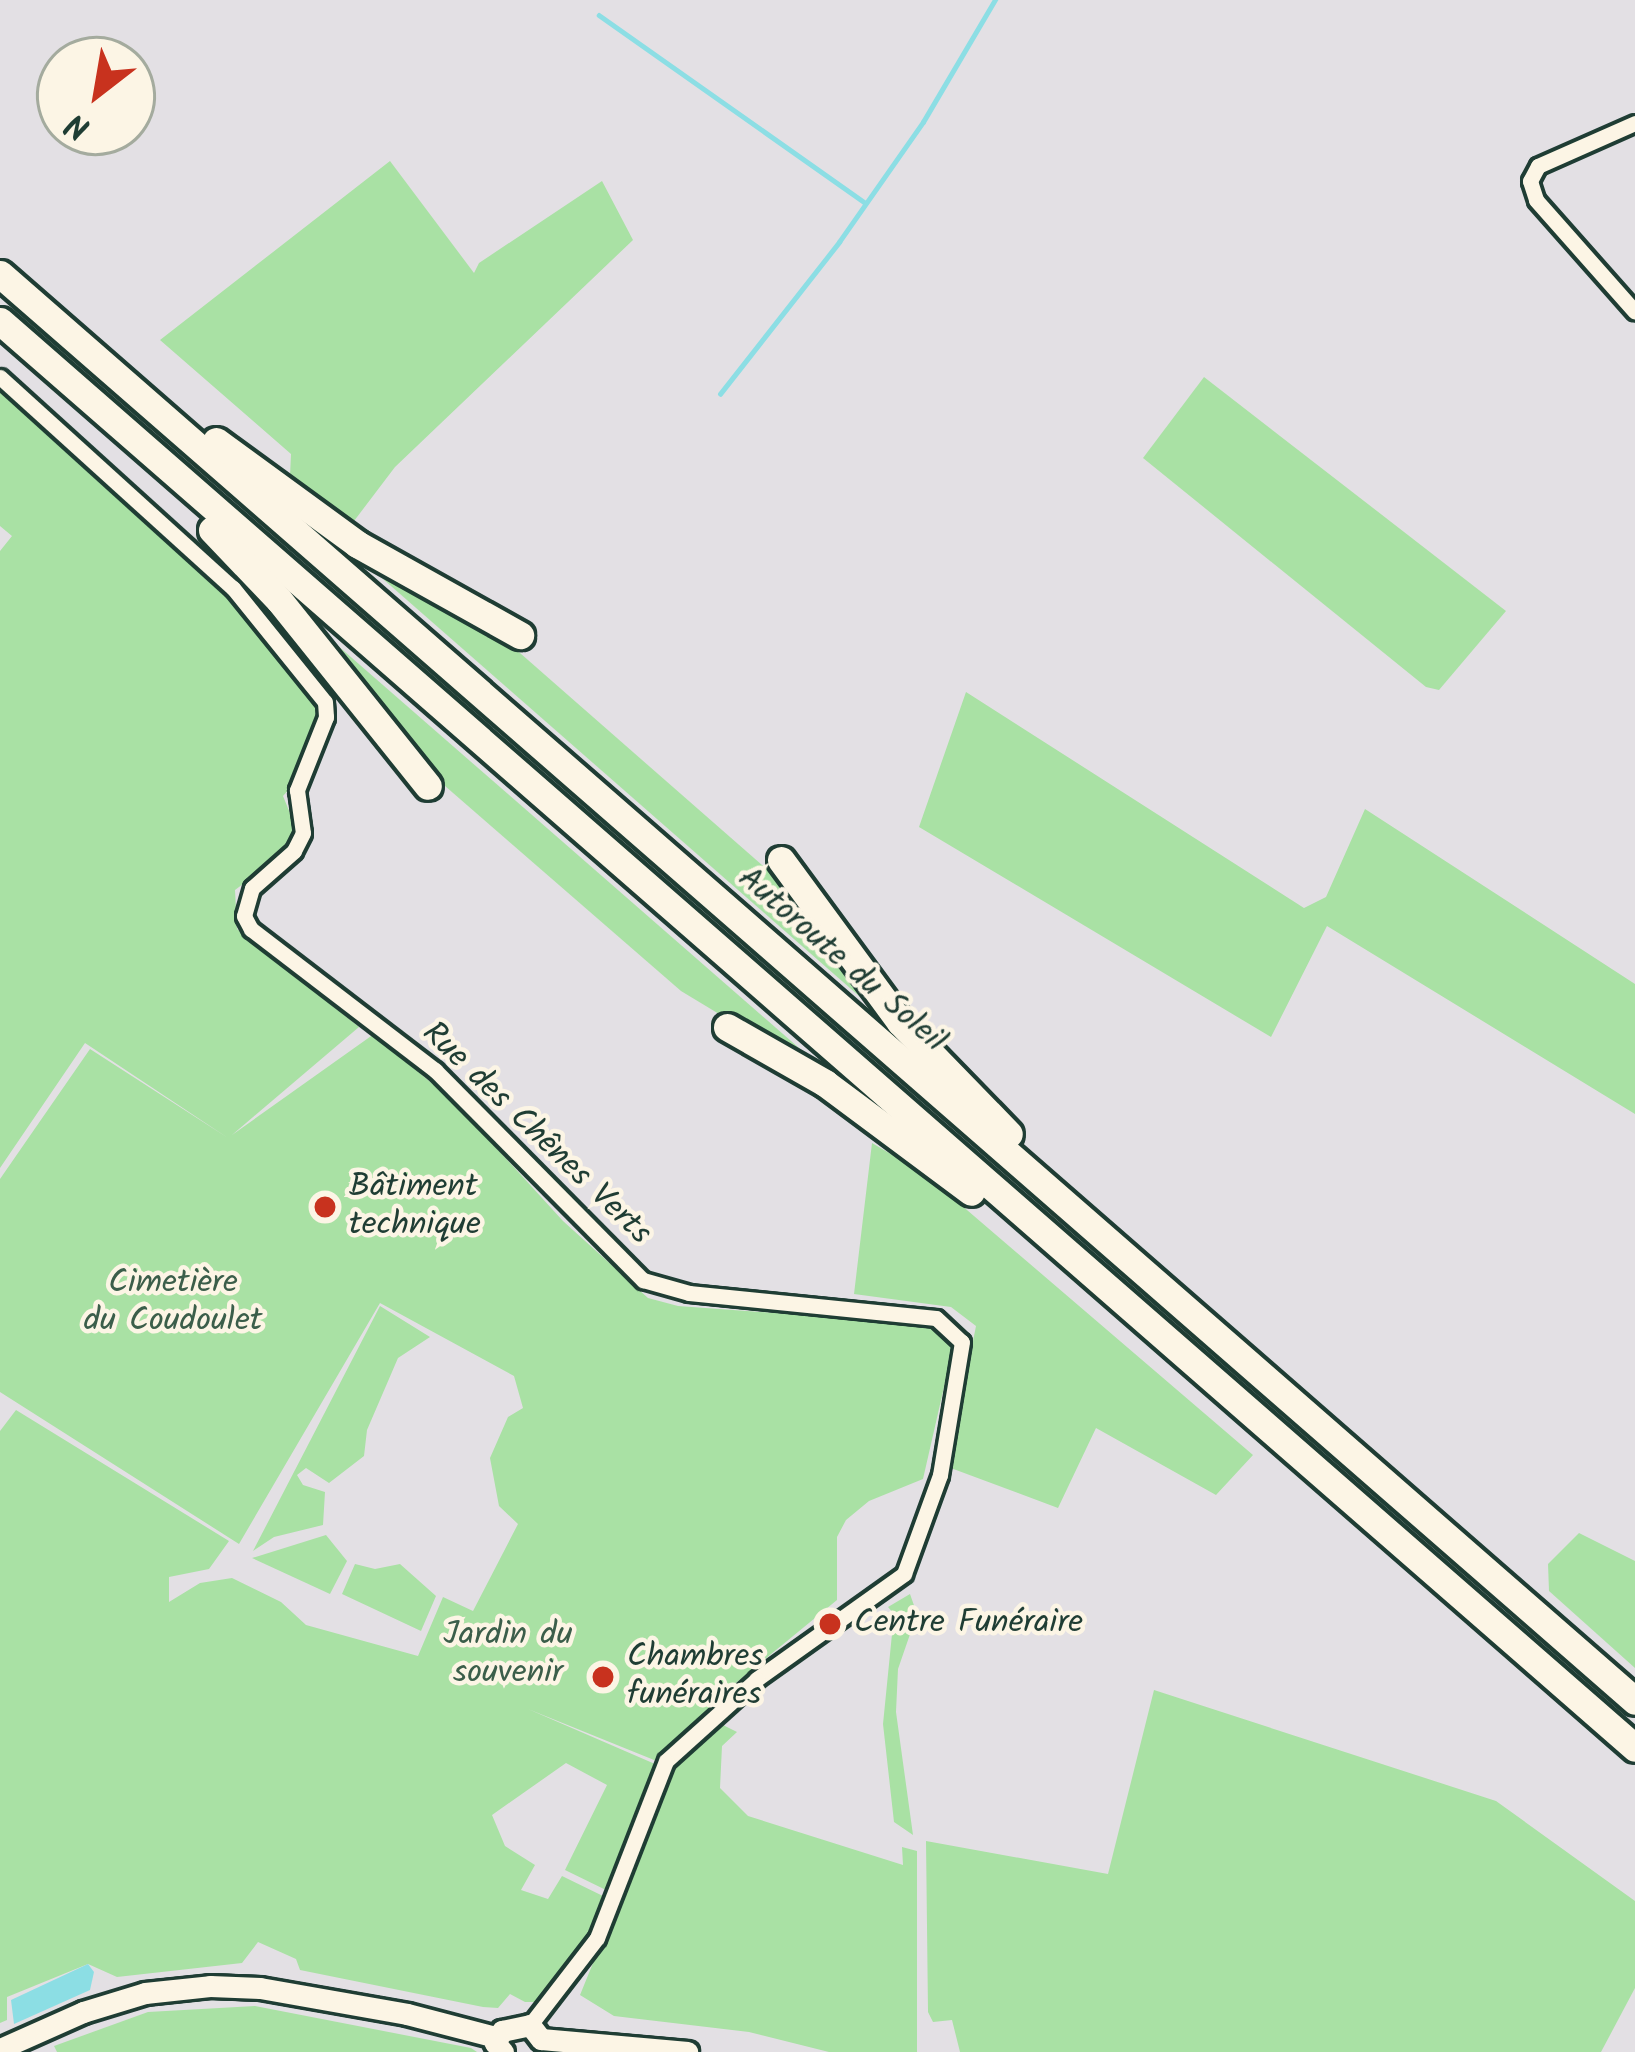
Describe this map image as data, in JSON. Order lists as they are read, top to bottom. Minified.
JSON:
{"streets":{"highway":["Autoroute du Soleil"],"street":["Rue des Chênes Verts"]},"parks":["Cimetière du Coudoulet","Jardin du souvenir"],"places":["Bâtiment technique","Centre Funéraire","Chambres funéraires"],"north":"bottom left"}
